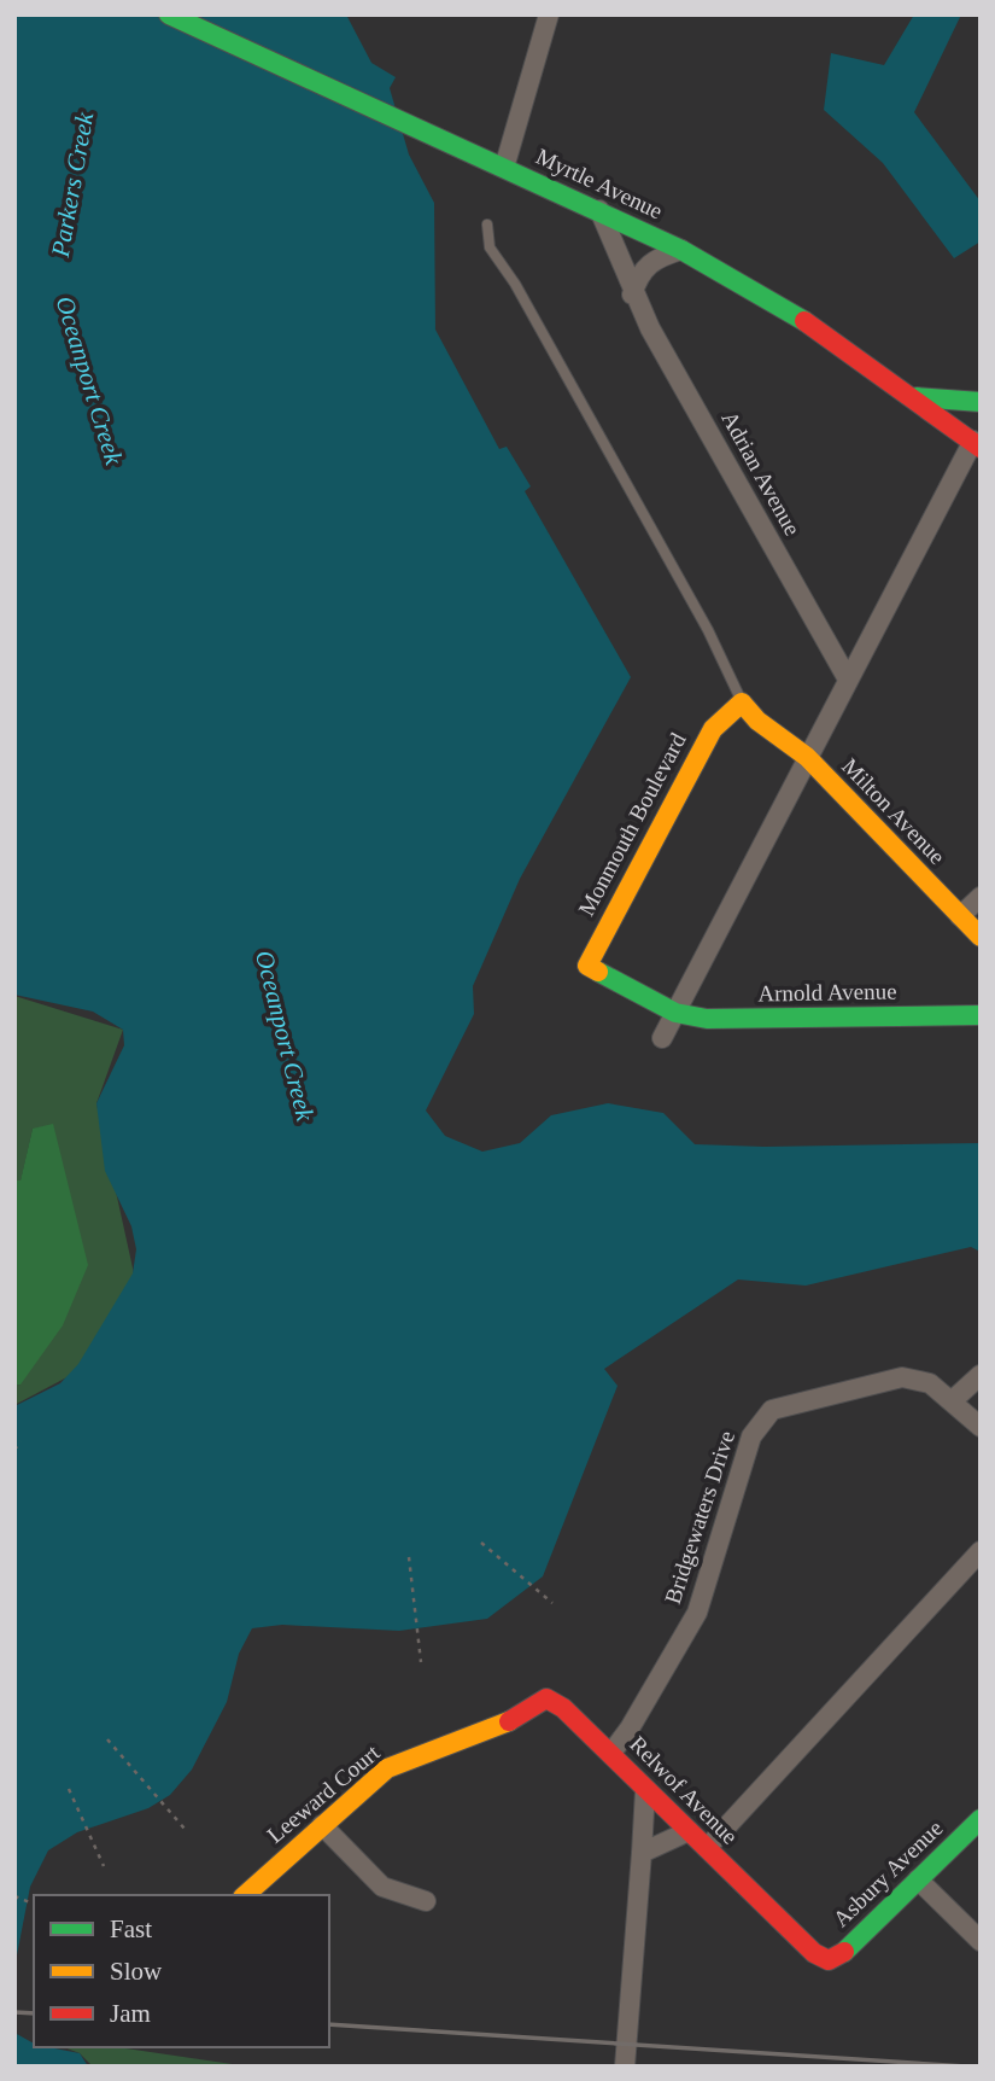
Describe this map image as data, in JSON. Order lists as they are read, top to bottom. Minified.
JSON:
{"streets":{"street":["Myrtle Avenue","Adrian Avenue","Milton Avenue","Monmouth Boulevard","Arnold Avenue","Bridgewaters Drive","Relwof Avenue","Leeward Court","Asbury Avenue"]},"crossings":[["Myrtle Avenue","Adrian Avenue"],["Monmouth Boulevard","Arnold Avenue"],["Bridgewaters Drive","Relwof Avenue"],["Relwof Avenue","Leeward Court"],["Relwof Avenue","Asbury Avenue"]],"water":["Parkers Creek","Oceanport Creek"],"legend":["Fast","Slow","Jam"]}
